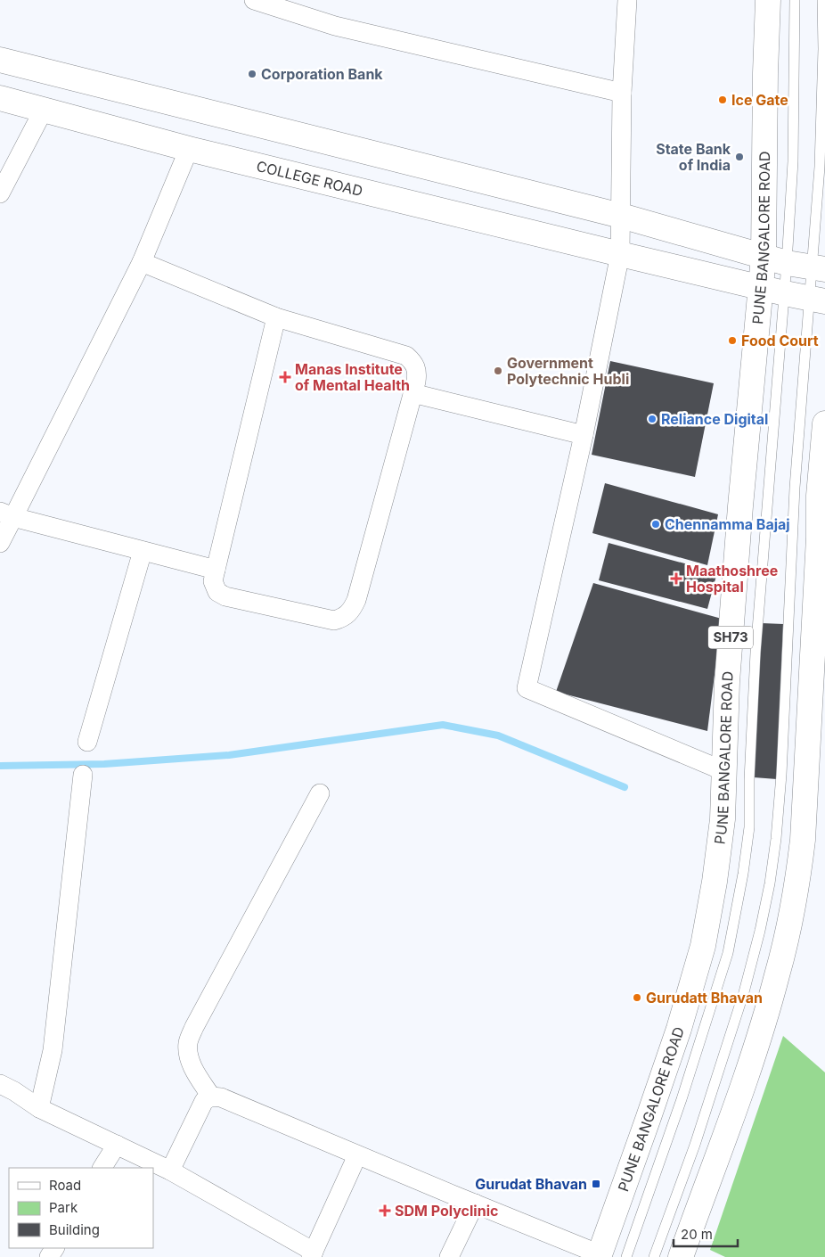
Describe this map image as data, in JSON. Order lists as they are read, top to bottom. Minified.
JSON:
{"streets":{"main road":["COLLEGE ROAD","PUNE BANGALORE ROAD","SH73"]},"crossings":[["COLLEGE ROAD","PUNE BANGALORE ROAD"]],"places":{"other":["Corporation Bank","Ice Gate","State Bank of India","Food Court","Government Polytechnic Hubli","Reliance Digital","Chennamma Bajaj","Gurudatt Bhavan"],"health":["Manas Institute of Mental Health","Maathoshree Hospital","SDM Polyclinic"],"transit":["Gurudat Bhavan"]},"legend":["Road","Park","Building"],"scale_bar":"20 m"}
